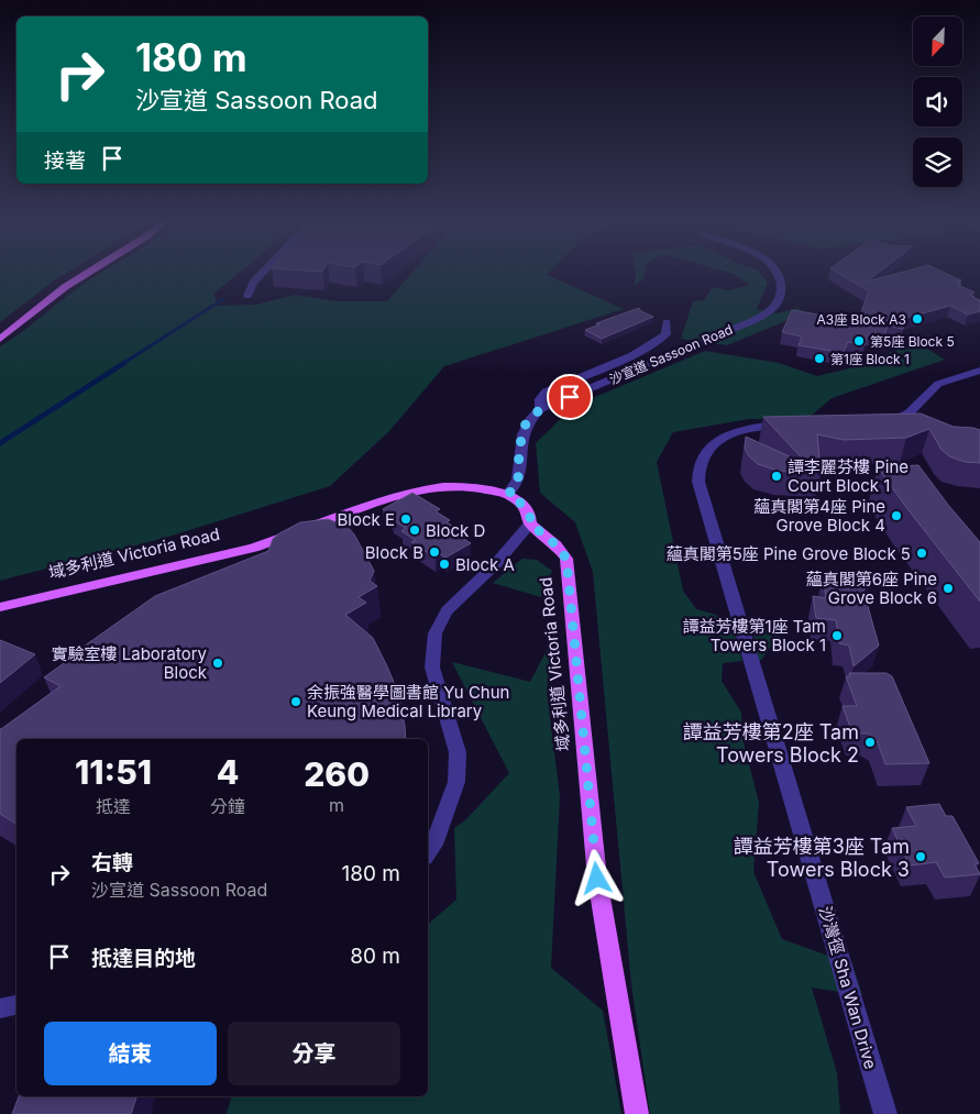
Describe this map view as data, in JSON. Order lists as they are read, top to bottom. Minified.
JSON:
{"streets":{"main road":["域多利道 Victoria Road"],"street":["沙宣道 Sassoon Road","沙灣徑 Sha Wan Drive"]},"crossings":[["沙宣道 Sassoon Road","域多利道 Victoria Road"]],"places":["A3座 Block A3","第5座 Block 5","第1座 Block 1","譚李麗芬樓 Pine Court Block 1","蘊真閣第4座 Pine Grove Block 4","Block E","Block D","Block B","蘊真閣第5座 Pine Grove Block 5","Block A","蘊真閣第6座 Pine Grove Block 6","譚益芳樓第1座 Tam Towers Block 1","實驗室樓 Laboratory Block","余振強醫學圖書館 Yu Chun Keung Medical Library","譚益芳樓第2座 Tam Towers Block 2","譚益芳樓第3座 Tam Towers Block 3"],"north":"bottom left","page":{"turn":["180 m","沙宣道 Sassoon Road"],"then":"接著","eta":["11:51","抵達","4","分鐘","260","m"],"list":[{"name":"右轉","note":"沙宣道 Sassoon Road","value":"180 m"},{"name":"抵達目的地","value":"80 m"}],"buttons":["結束","分享"]}}
